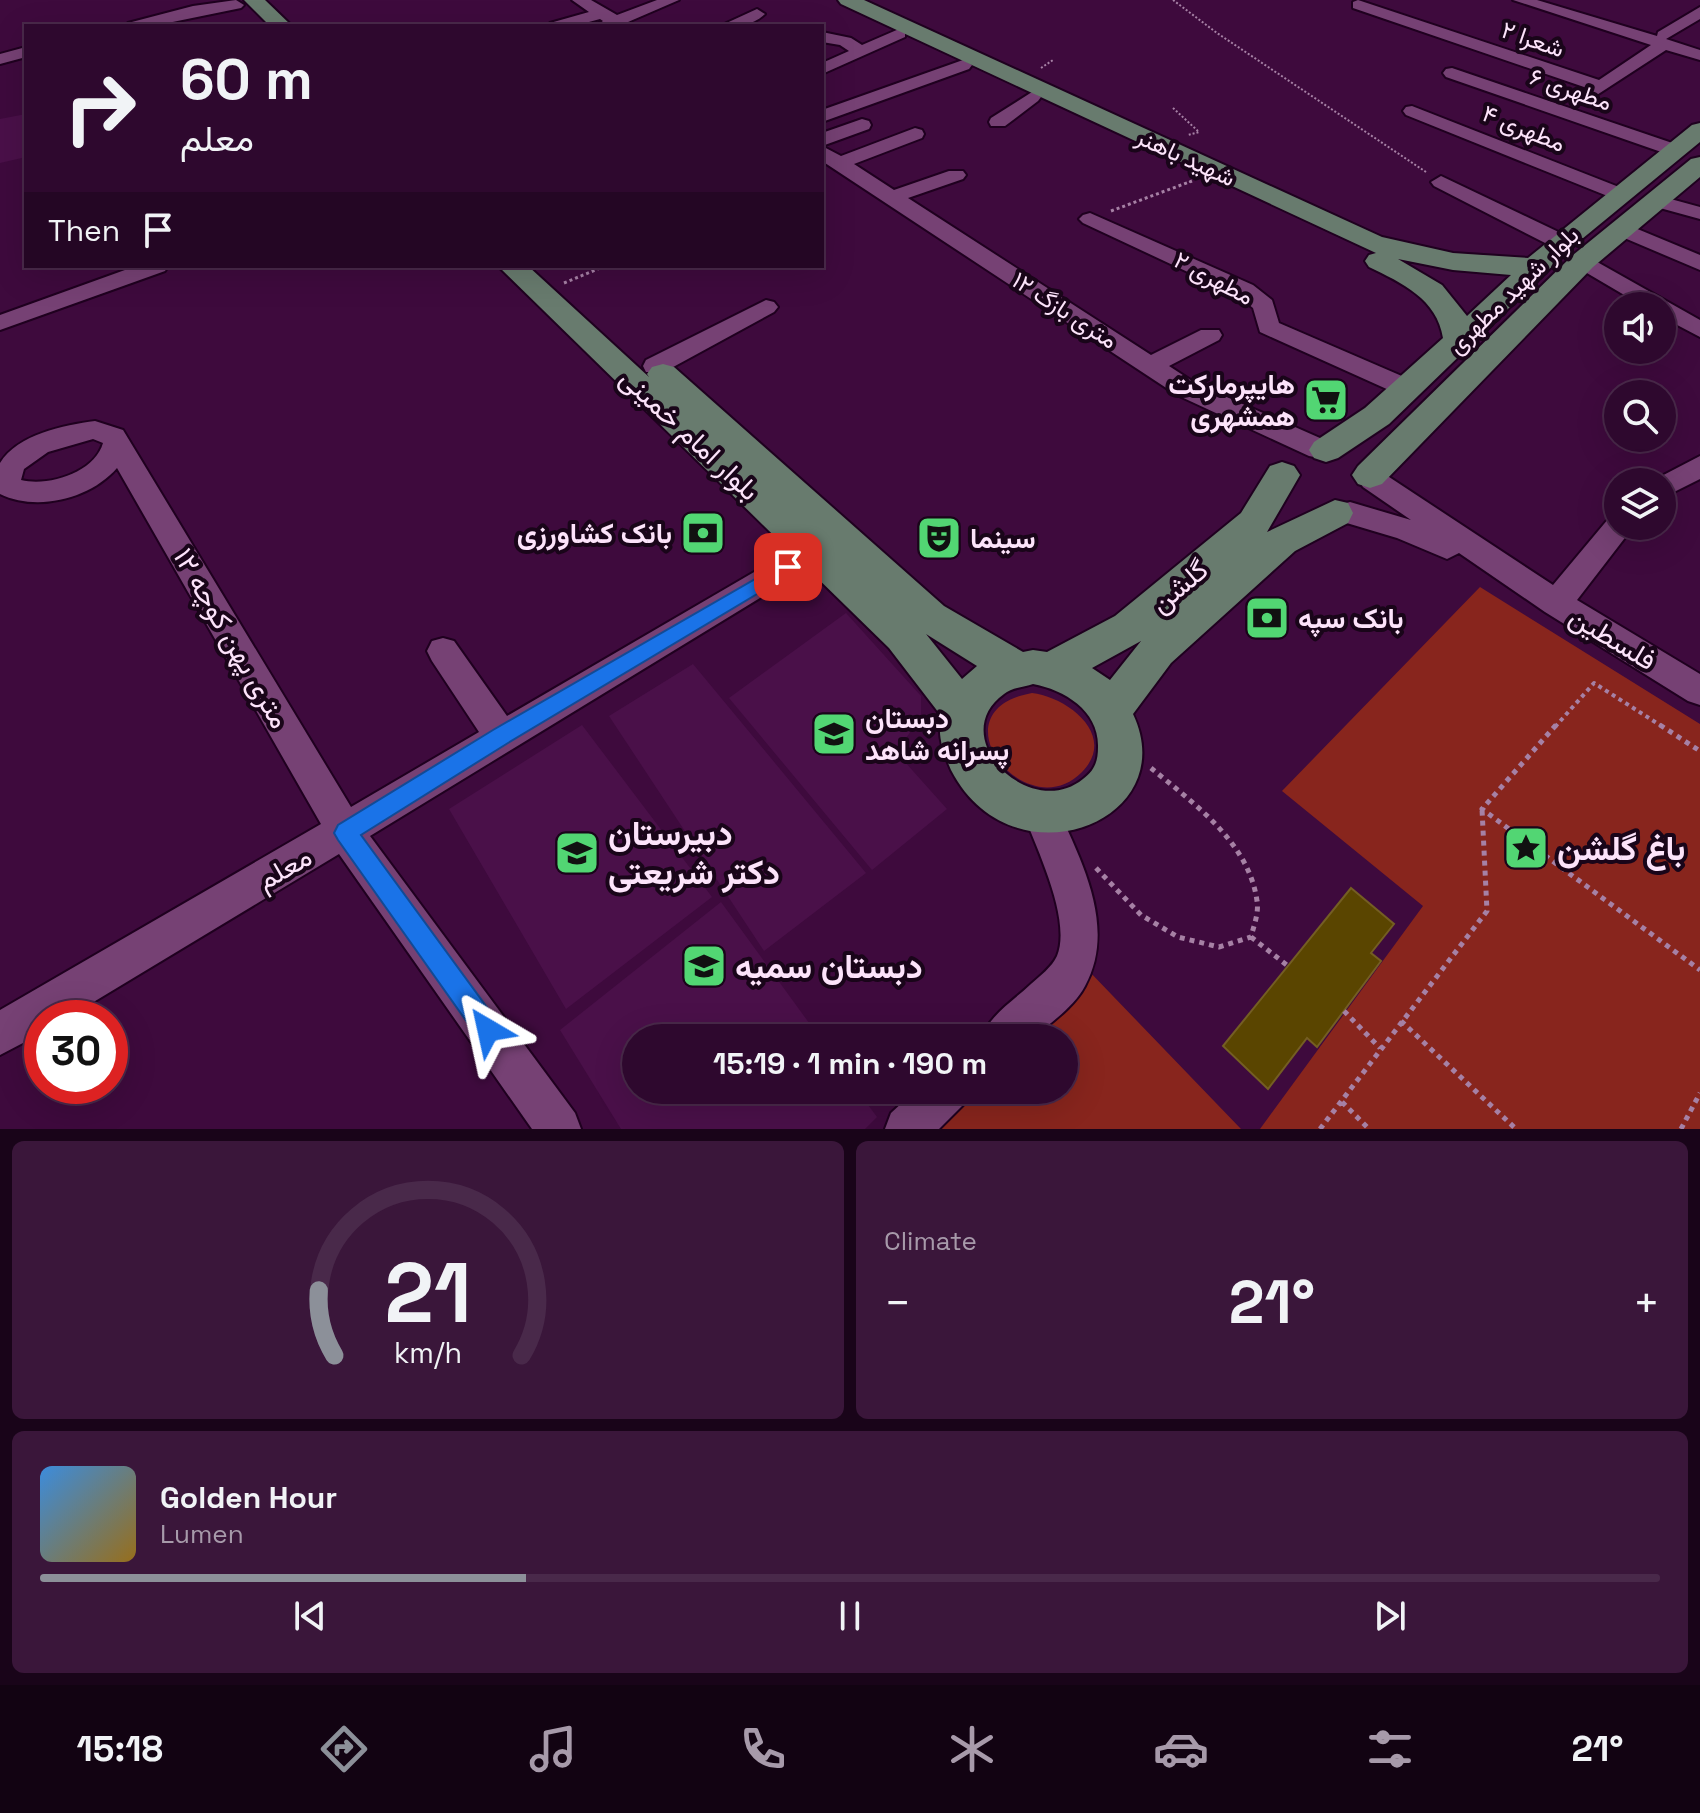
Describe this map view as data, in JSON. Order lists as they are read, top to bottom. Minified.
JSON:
{"streets":{"main road":["شهید باهنر","بلوار شهید مطهری","بلوار امام خمینی","گلشن"],"street":["شعرا ۲","مطهری ۶","مطهری ۴","مطهری ۲","۱۲ متری بازگ","۱۲ متری پهن کوچه","فلسطین","معلم"]},"crossings":[["شعرا ۲","مطهری ۶"],["مطهری ۶","بلوار شهید مطهری"],["مطهری ۴","بلوار شهید مطهری"],["شهید باهنر","بلوار شهید مطهری"],["مطهری ۲","بلوار شهید مطهری"],["بلوار شهید مطهری","۱۲ متری بازگ"],["بلوار شهید مطهری","گلشن"],["۱۲ متری بازگ","گلشن"],["بلوار امام خمینی","گلشن"],["بلوار امام خمینی","معلم"],["۱۲ متری پهن کوچه","معلم"]],"places":{"supermarket":["هايپرماركت همشهری"],"bank":["بانک کشاورزی","بانک سپه"],"theatre":["سینما"],"school or university":["دبستان پسرانه شاهد","دبیرستان دکتر شریعتی","دبستان سمیه"],"place":["باغ گلشن"]},"page":{"turn":["60 m","معلم"],"then":"Then","limit":"30","trip":"15:19 · 1 min · 190 m","tile":"Climate","heat":["−","21°","+"],"song":["Golden Hour","Lumen"],"tabs":["15:18","21°"],"gauge":["21","km/h"]}}
